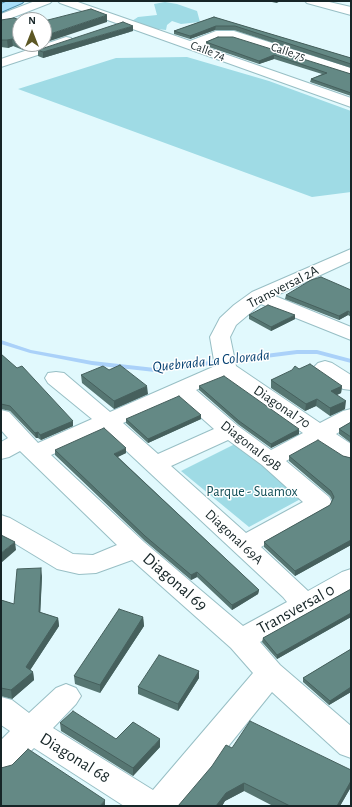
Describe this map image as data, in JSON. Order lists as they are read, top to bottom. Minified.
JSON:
{"streets":{"street":["Calle 74","Calle 75","Transversal 2A","Diagonal 70","Diagonal 69B","Diagonal 69A","Diagonal 69","Transversal 0","Diagonal 68"]},"crossings":[["Calle 74","Calle 75"],["Transversal 2A","Diagonal 70"],["Diagonal 69B","Diagonal 69A"],["Diagonal 69A","Transversal 0"],["Diagonal 69","Transversal 0"]],"water":["Quebrada La Colorada"],"parks":["Parque - Suamox"],"north":"top"}
